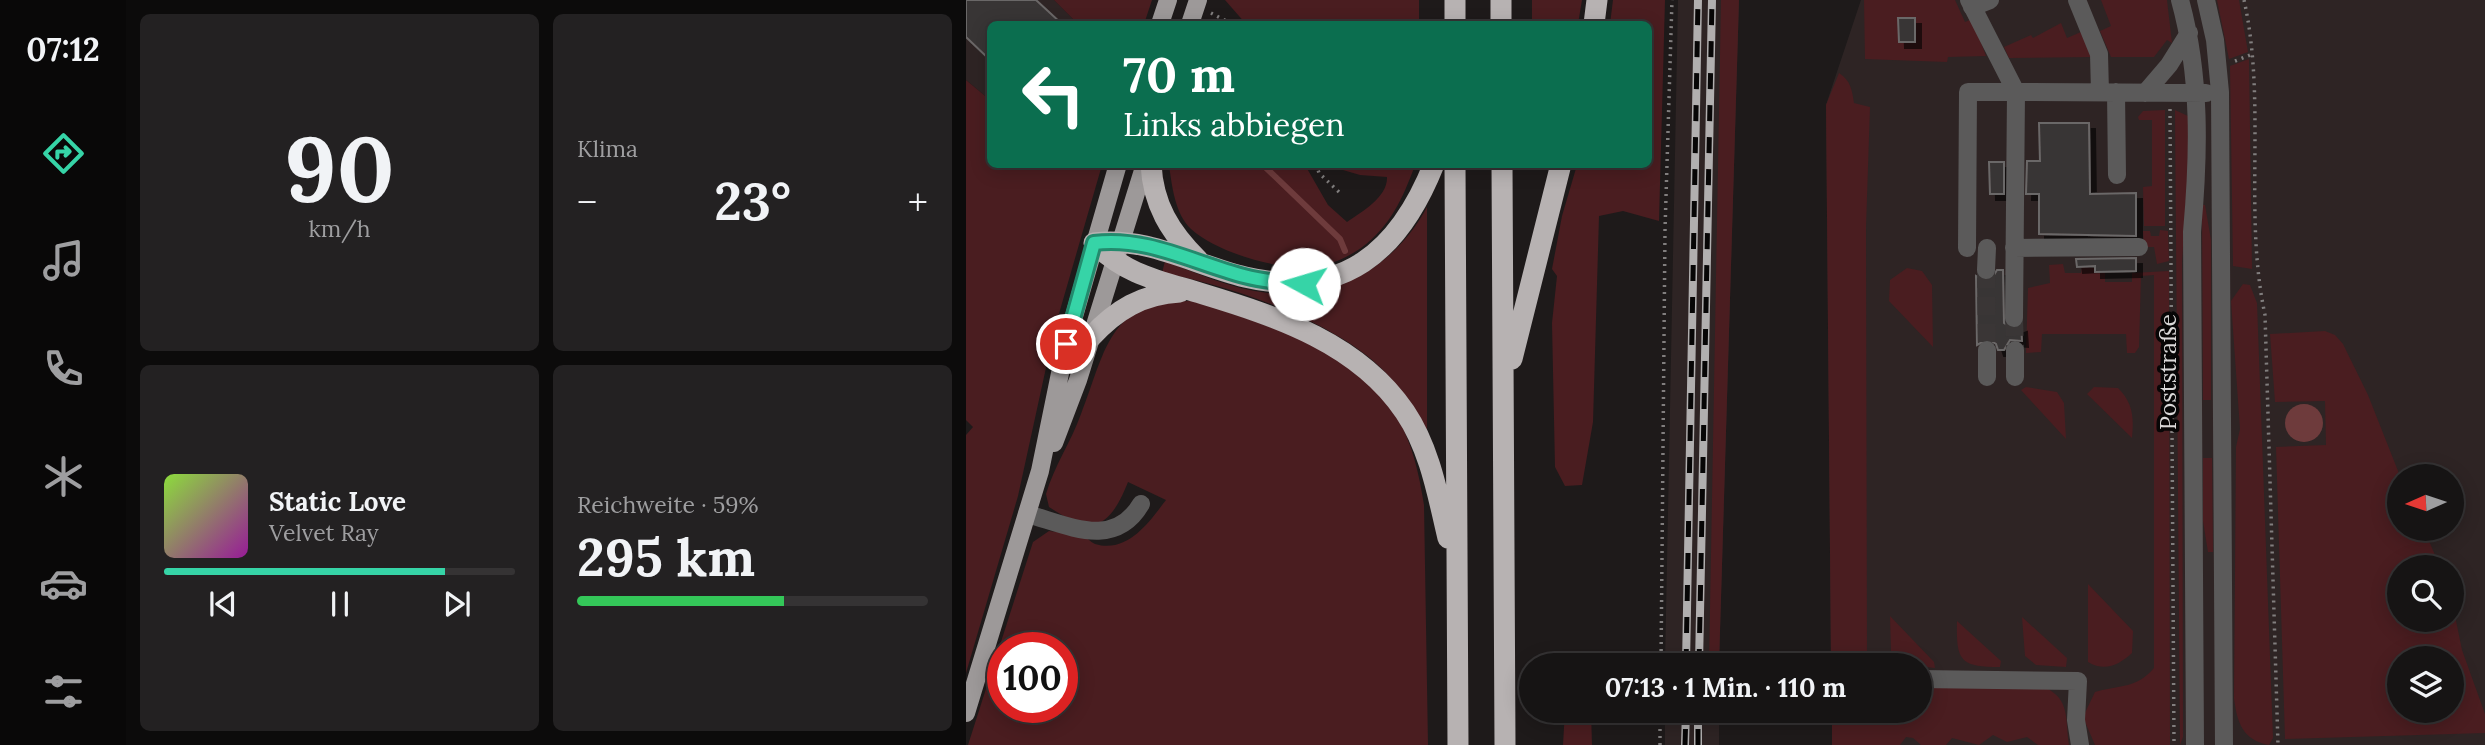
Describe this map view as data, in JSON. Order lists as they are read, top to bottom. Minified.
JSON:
{"streets":{"street":["Poststraße"]},"north":"left","page":{"tabs":"07:12","tile":[["90","km/h"],"Klima",["Reichweite · 59%","295 km"]],"turn":["70 m","Links abbiegen"],"heat":["−","23°","+"],"song":["Static Love","Velvet Ray"],"limit":"100","trip":"07:13 · 1 Min. · 110 m"}}
